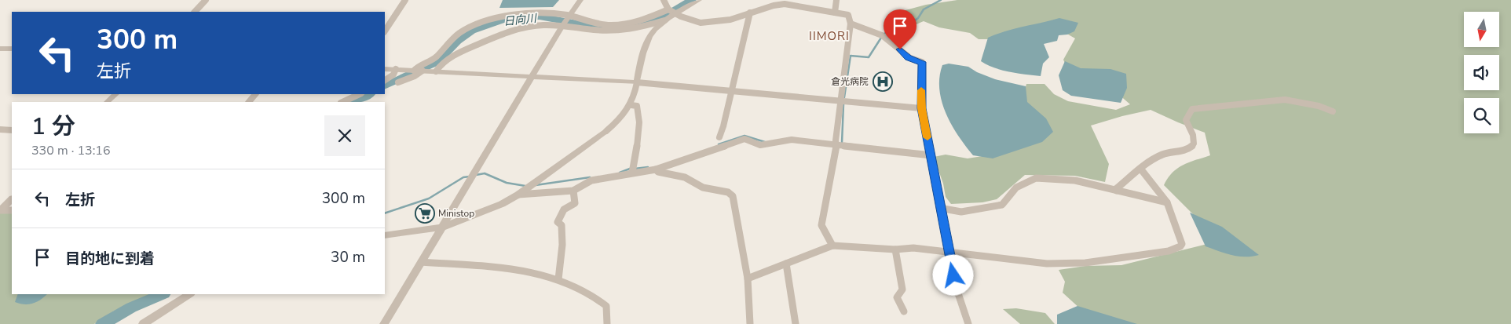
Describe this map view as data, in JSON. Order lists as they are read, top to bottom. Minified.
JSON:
{"districts":["IIMORI"],"water":["日向川"],"places":{"hospital":["倉光病院"],"supermarket":["Ministop"]},"north":"bottom","page":{"turn":["300 m","左折"],"heading":["1 分","330 m · 13:16"],"list":[{"name":"左折","value":"300 m"},{"name":"目的地に到着","value":"30 m"}]}}
